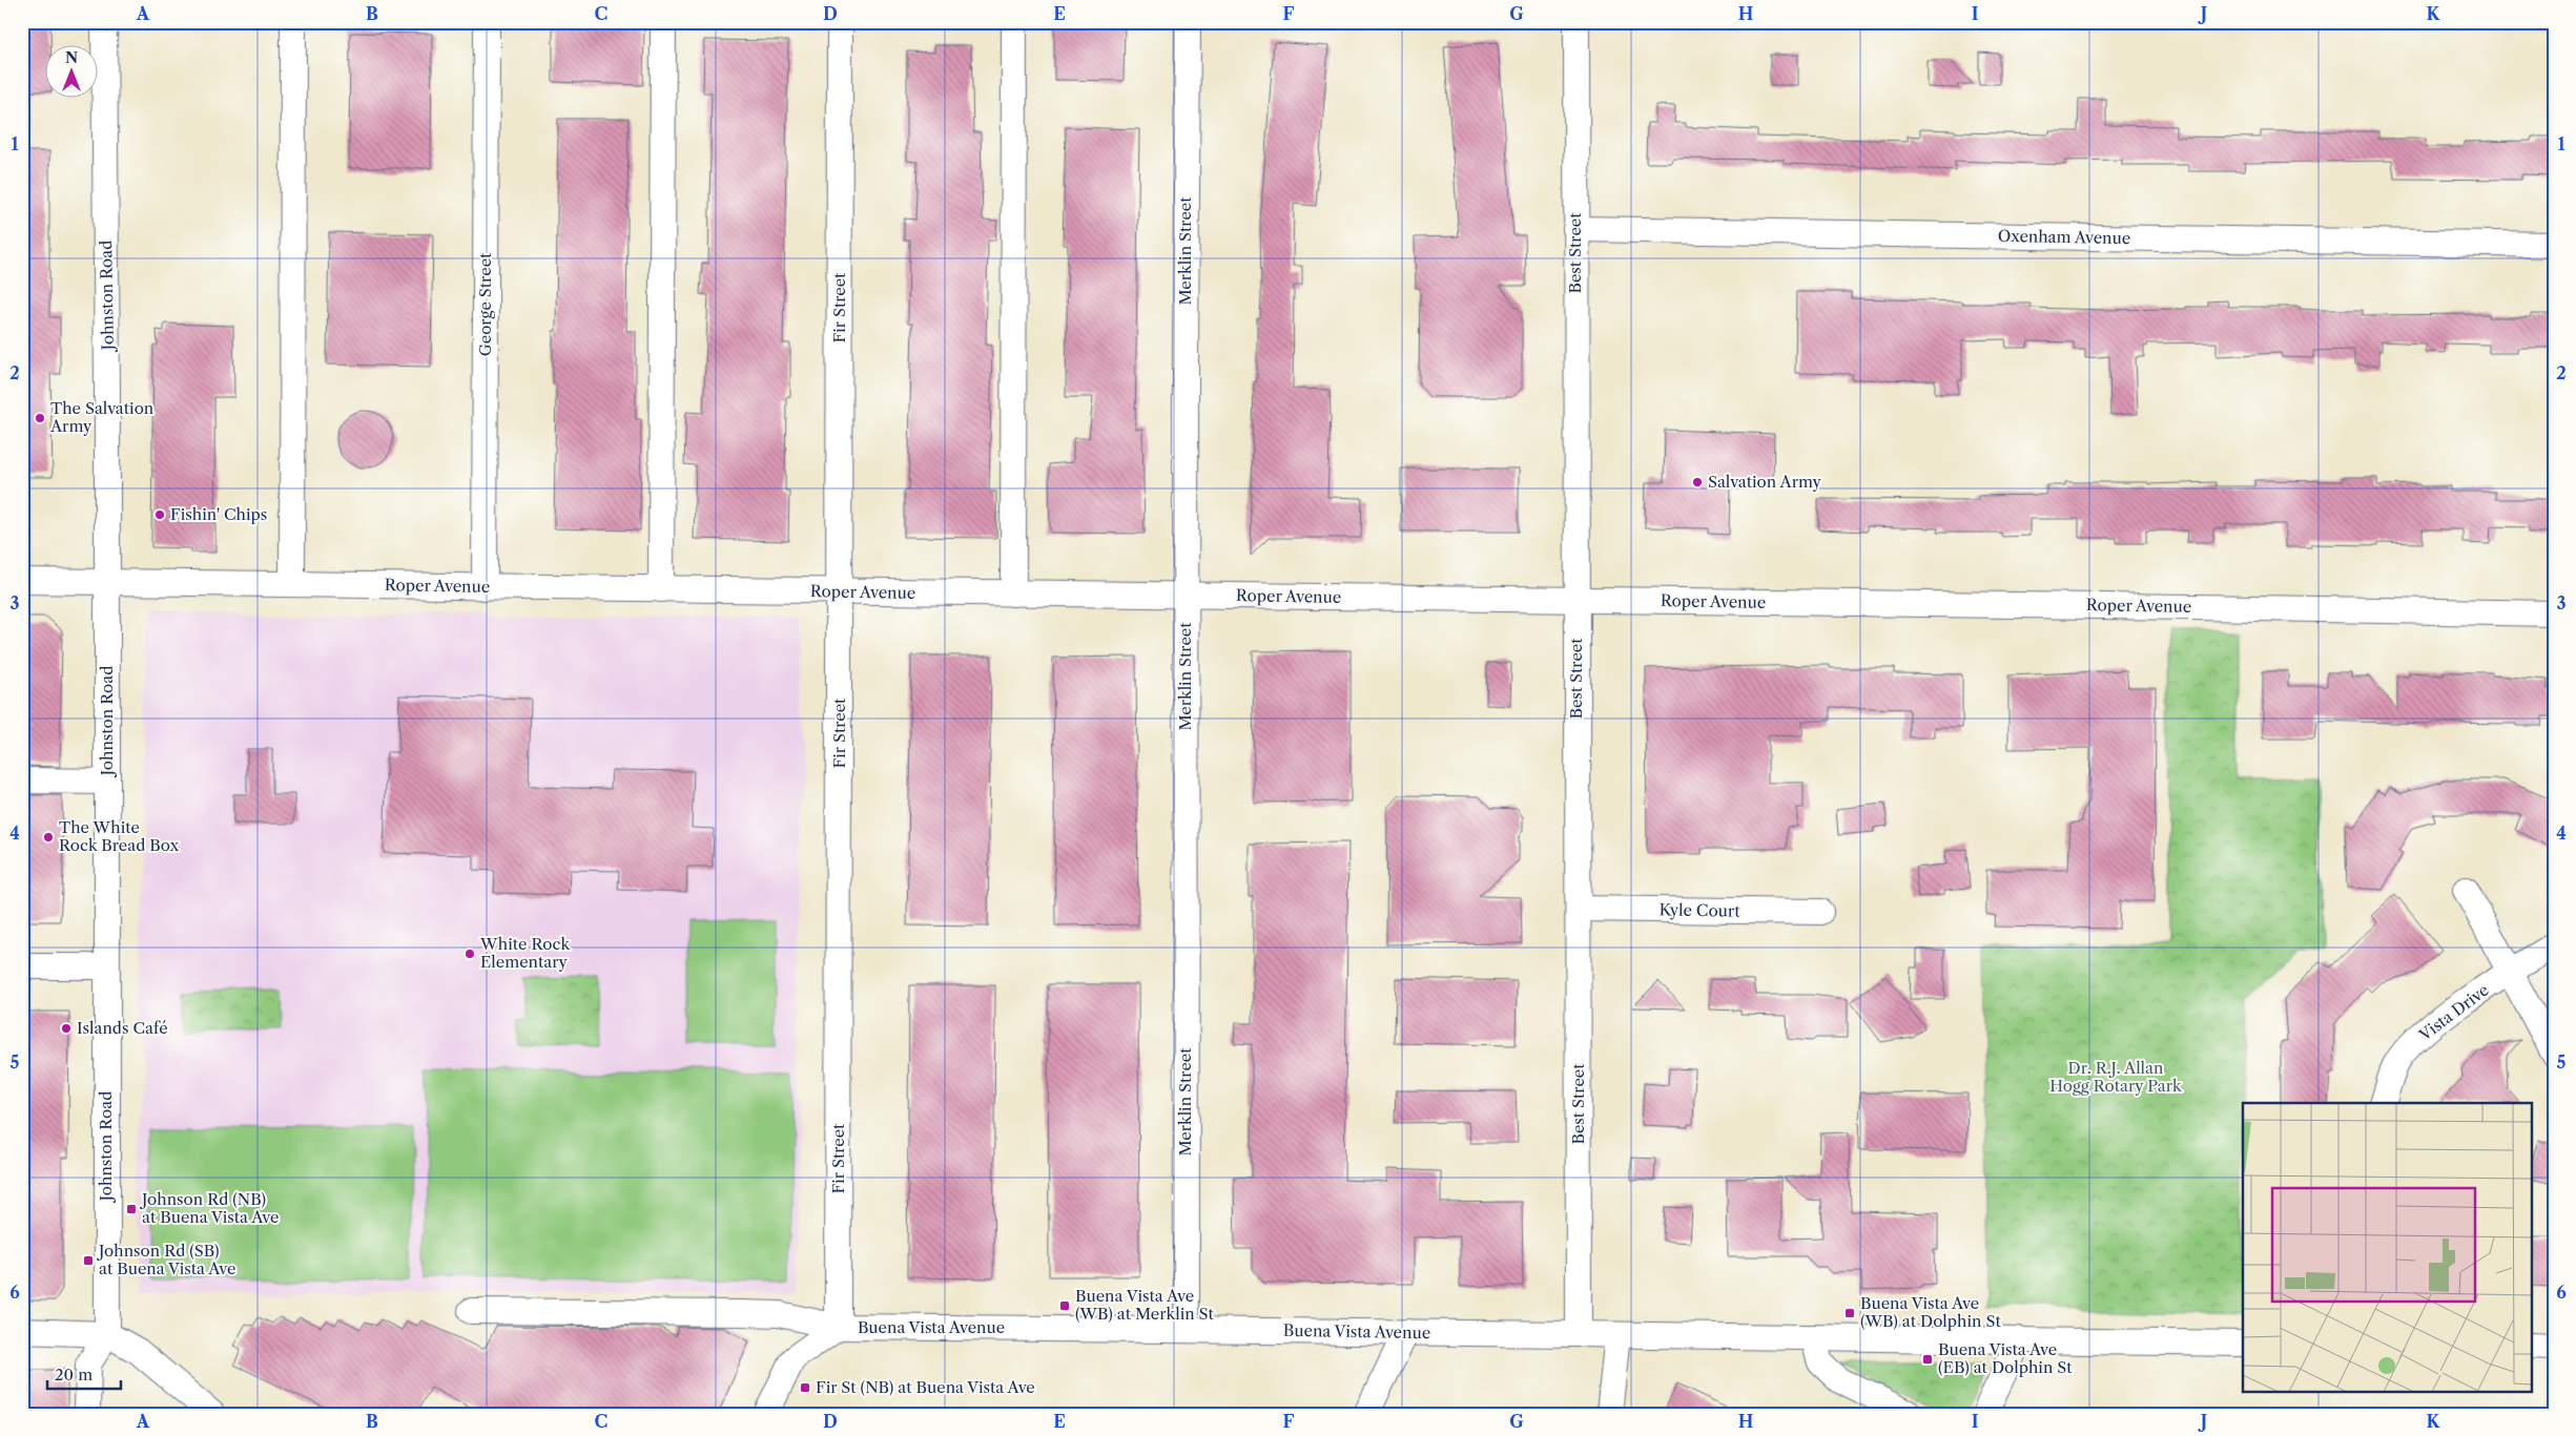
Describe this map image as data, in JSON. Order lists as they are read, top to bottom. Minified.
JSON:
{"streets":{"street":["Oxenham Avenue","Merklin Street","Best Street","Johnston Road","George Street","Fir Street","Roper Avenue","Kyle Court","Vista Drive","Buena Vista Avenue"]},"crossings":[["Oxenham Avenue","Best Street"],["Merklin Street","Roper Avenue"],["Merklin Street","Buena Vista Avenue"],["Best Street","Roper Avenue"],["Best Street","Kyle Court"],["Best Street","Buena Vista Avenue"],["Johnston Road","Roper Avenue"],["George Street","Roper Avenue"],["Fir Street","Roper Avenue"],["Fir Street","Buena Vista Avenue"]],"parks":["Dr. R.J. Allan Hogg Rotary Park"],"places":{"other":["The Salvation Army","Salvation Army","Fishin' Chips","The White Rock Bread Box","White Rock Elementary","Islands Café"],"transit":["Johnson Rd (NB) at Buena Vista Ave","Johnson Rd (SB) at Buena Vista Ave","Buena Vista Ave (WB) at Merklin St","Buena Vista Ave (WB) at Dolphin St","Buena Vista Ave (EB) at Dolphin St","Fir St (NB) at Buena Vista Ave"]},"scale_bar":"20 m","north":"top","grid":{"columns":["A","B","C","D","E","F","G","H","I","J","K"],"rows":["1","2","3","4","5","6"]}}
